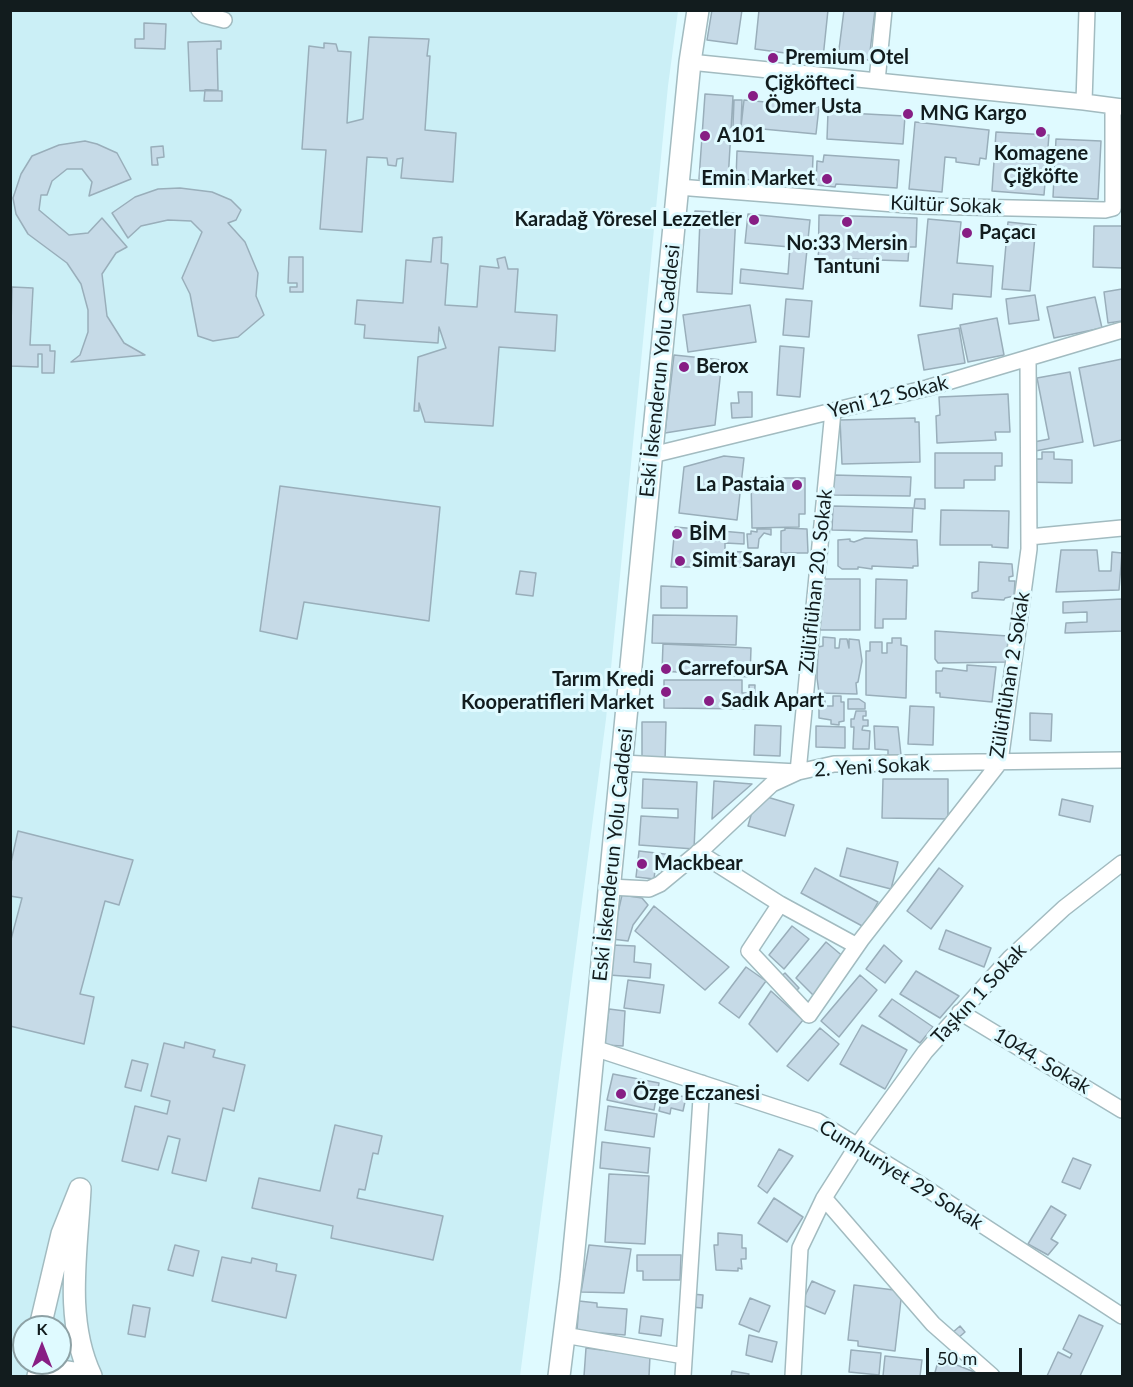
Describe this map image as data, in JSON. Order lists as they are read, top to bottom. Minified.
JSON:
{"streets":{"street":["Kültür Sokak","Eski İskenderun Yolu Caddesi","Yeni 12 Sokak","Zülüflühan 20. Sokak","Zülüflühan 2 Sokak","2. Yeni Sokak","Taşkın 1 Sokak","1044. Sokak","Cumhuriyet 29 Sokak"]},"crossings":[["Kültür Sokak","Eski İskenderun Yolu Caddesi"],["Eski İskenderun Yolu Caddesi","Yeni 12 Sokak"],["Eski İskenderun Yolu Caddesi","2. Yeni Sokak"],["Eski İskenderun Yolu Caddesi","Cumhuriyet 29 Sokak"],["Yeni 12 Sokak","Zülüflühan 20. Sokak"],["Yeni 12 Sokak","Zülüflühan 2 Sokak"],["Zülüflühan 20. Sokak","2. Yeni Sokak"],["Zülüflühan 2 Sokak","2. Yeni Sokak"],["Taşkın 1 Sokak","1044. Sokak"],["Taşkın 1 Sokak","Cumhuriyet 29 Sokak"]],"places":["Premium Otel","Çiğköfteci Ömer Usta","MNG Kargo","Komagene Çiğköfte","A101","Emin Market","Karadağ Yöresel Lezzetler","No:33 Mersin Tantuni","Paçacı","Berox","La Pastaia","BİM","Simit Sarayı","CarrefourSA","Tarım Kredi Kooperatifleri Market","Sadık Apart","Mackbear","Özge Eczanesi"],"scale_bar":"50 m","north":"top"}
